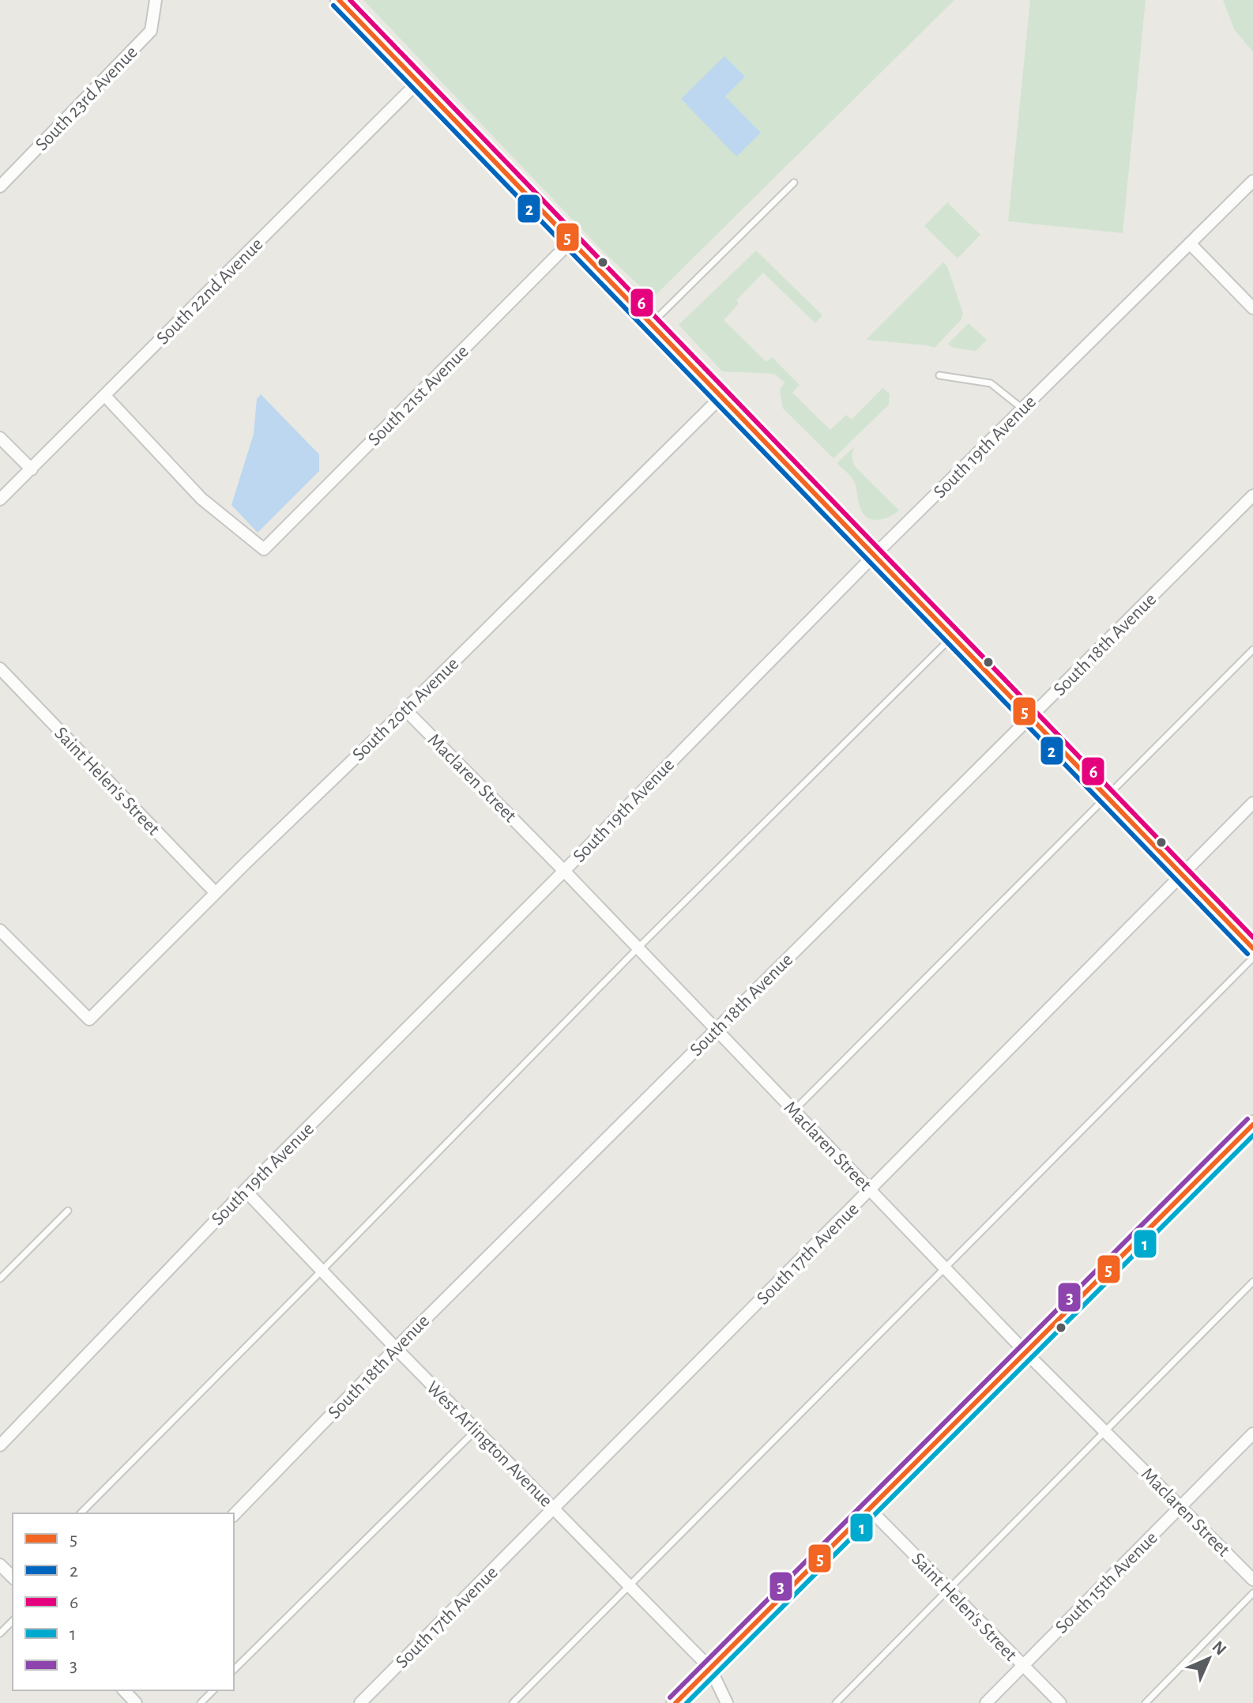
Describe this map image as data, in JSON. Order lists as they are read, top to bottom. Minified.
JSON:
{"streets":{"street":["South 23rd Avenue","South 22nd Avenue","South 21st Avenue","South 19th Avenue","South 18th Avenue","South 20th Avenue","Maclaren Street","Saint Helen's Street","South 17th Avenue","West Arlington Avenue","South 15th Avenue"]},"crossings":[["South 22nd Avenue","South 21st Avenue"],["South 19th Avenue","Maclaren Street"],["South 19th Avenue","West Arlington Avenue"],["South 18th Avenue","Maclaren Street"],["South 18th Avenue","West Arlington Avenue"],["South 20th Avenue","Maclaren Street"],["South 20th Avenue","Saint Helen's Street"],["Maclaren Street","South 17th Avenue"],["Maclaren Street","South 15th Avenue"],["Saint Helen's Street","South 15th Avenue"],["South 17th Avenue","West Arlington Avenue"]],"lines":["transit line 5","transit line 6","transit line 2","transit line 3","transit line 1"],"legend":["5","2","6","1","3"],"north":"top right"}
